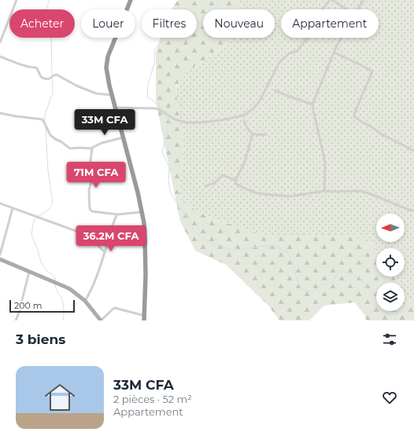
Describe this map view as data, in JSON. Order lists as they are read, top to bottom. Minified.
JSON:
{"scale_bar":"200 m","north":"left","page":{"chip":["Acheter","Louer","Filtres","Nouveau","Appartement"],"price":["33M CFA","71M CFA","36.2M CFA"],"scale":"200 m","heading":"3 biens","list":[{"name":"33M CFA","note":"2 pièces · 52 m² · Appartement"}]}}
